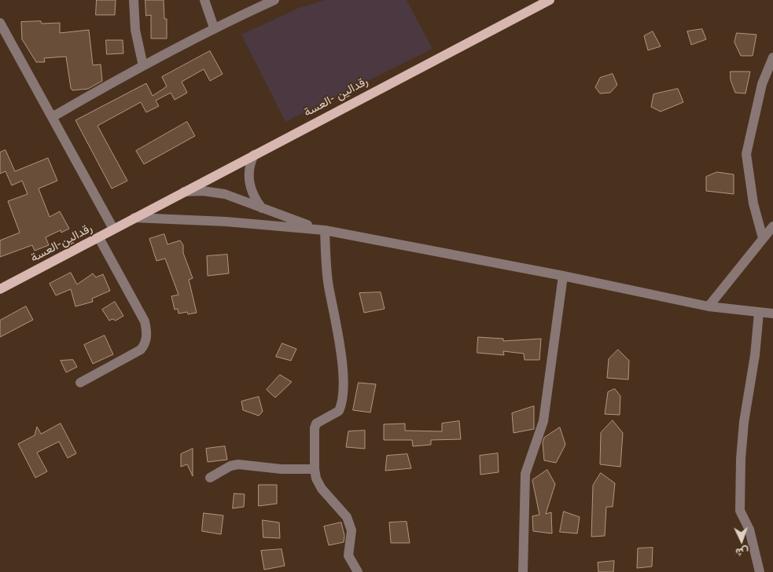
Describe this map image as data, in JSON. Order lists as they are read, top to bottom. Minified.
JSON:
{"streets":{"main road":["رقدالين -العسة","رقدالين-العسة"]},"crossings":[["رقدالين -العسة","رقدالين-العسة"]],"north":"bottom"}
